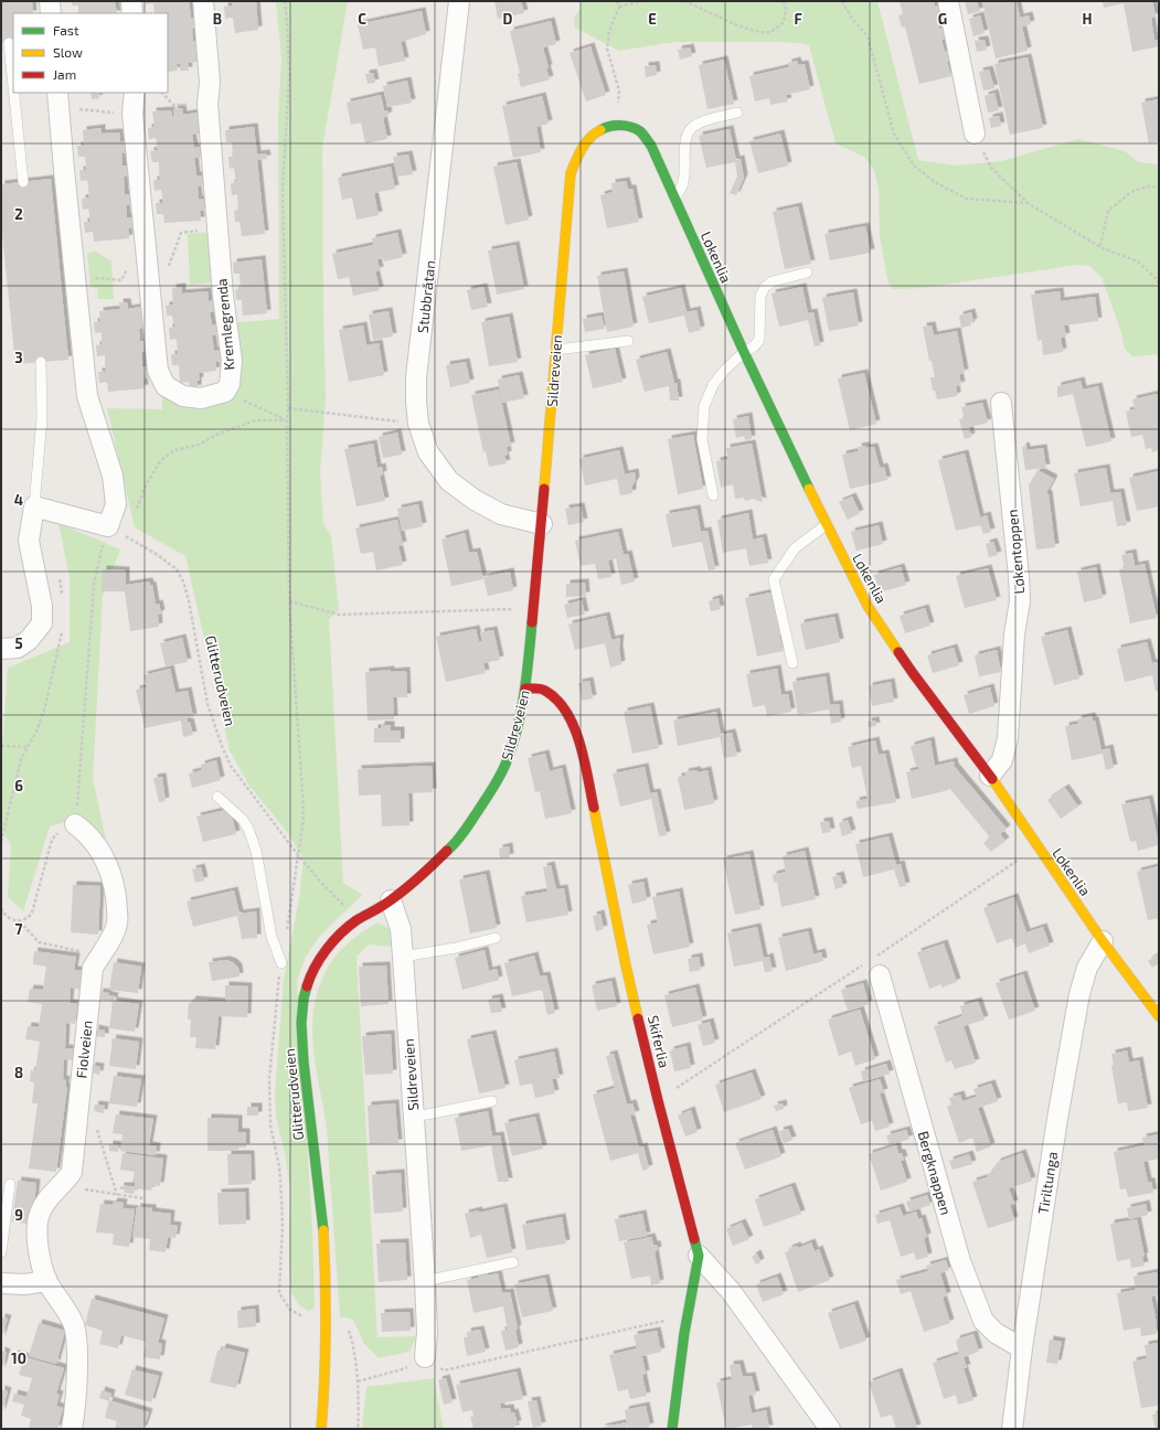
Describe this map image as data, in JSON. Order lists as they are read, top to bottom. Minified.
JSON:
{"streets":{"street":["Løkenlia","Stubbråtan","Kremlegrenda","Sildreveien","Løkentoppen","Glitterudveien","Skiferlia","Fiolveien","Bergknappen","Tiriltunga"]},"crossings":[["Løkenlia","Sildreveien"],["Løkenlia","Løkentoppen"],["Løkenlia","Tiriltunga"],["Stubbråtan","Sildreveien"],["Sildreveien","Glitterudveien"],["Sildreveien","Skiferlia"],["Bergknappen","Tiriltunga"]],"legend":["Fast","Slow","Jam"],"grid":{"columns":["B","C","D","E","F","G","H"],"rows":["2","3","4","5","6","7","8","9","10"]}}
